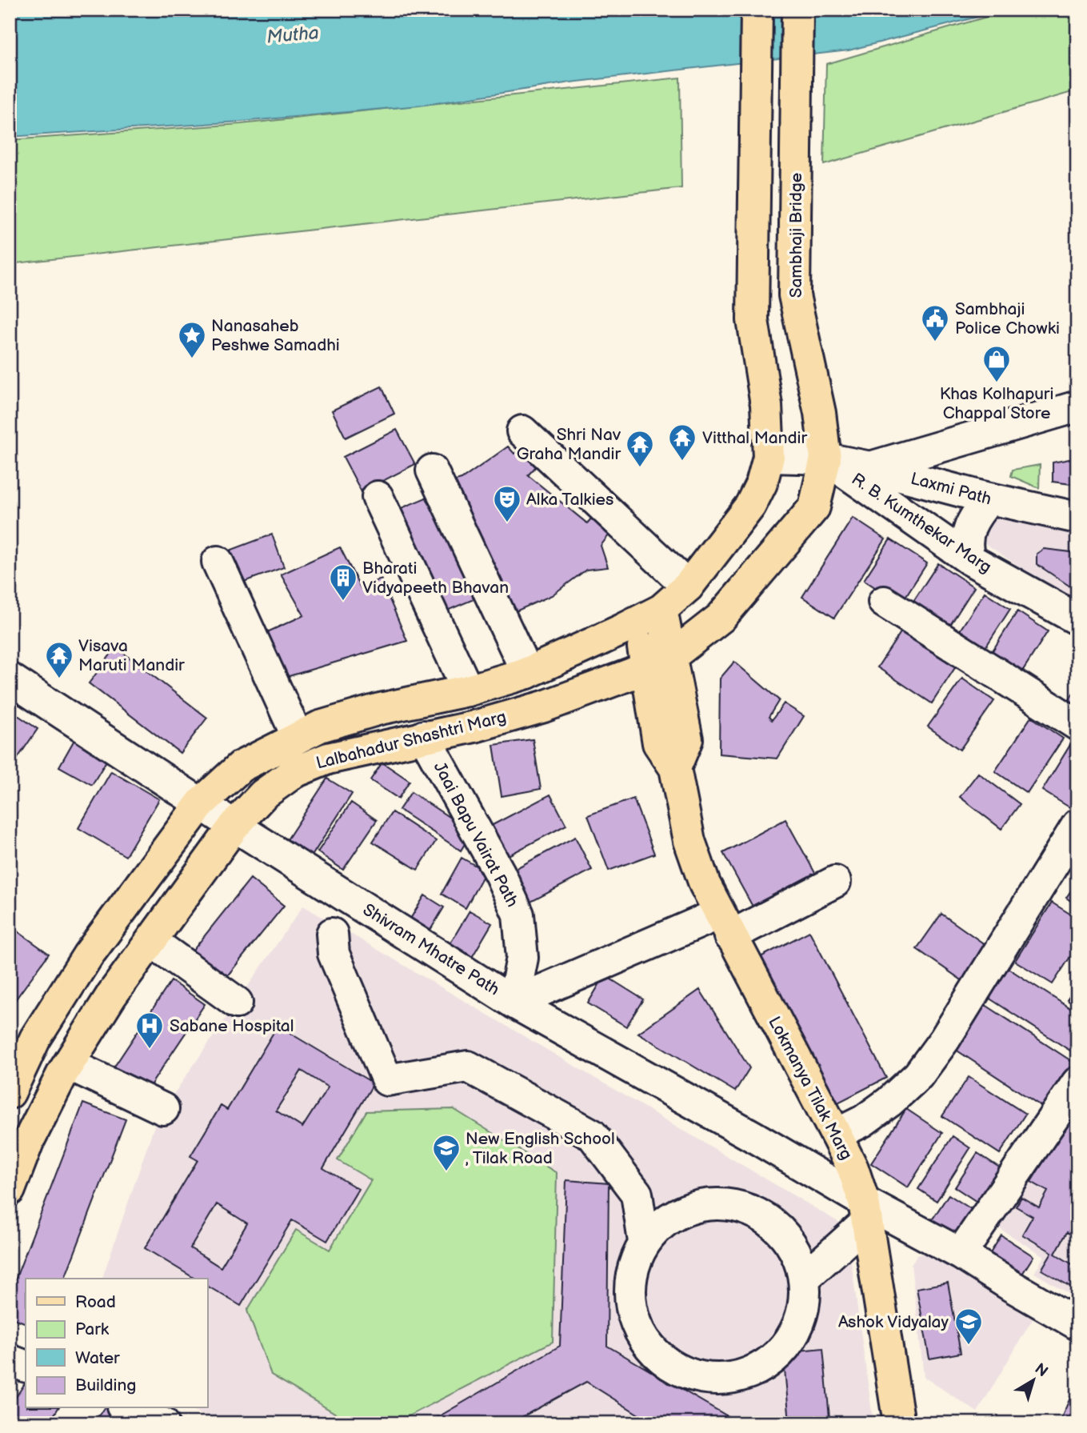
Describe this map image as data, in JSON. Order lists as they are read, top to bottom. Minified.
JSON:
{"streets":{"main road":["Sambhaji Bridge","Lalbahadur Shashtri Marg","Lokmanya Tilak Marg"],"street":["Laxmi Path","R. B. Kumthekar Marg","Jaai Bapu Vairat Path","Shivram Mhatre Path"]},"crossings":[["Sambhaji Bridge","Laxmi Path"],["Sambhaji Bridge","R. B. Kumthekar Marg"],["Sambhaji Bridge","Lalbahadur Shashtri Marg"],["Laxmi Path","R. B. Kumthekar Marg"],["Laxmi Path","Lalbahadur Shashtri Marg"],["R. B. Kumthekar Marg","Lalbahadur Shashtri Marg"],["Lalbahadur Shashtri Marg","Jaai Bapu Vairat Path"],["Lalbahadur Shashtri Marg","Shivram Mhatre Path"],["Lalbahadur Shashtri Marg","Lokmanya Tilak Marg"],["Jaai Bapu Vairat Path","Shivram Mhatre Path"],["Shivram Mhatre Path","Lokmanya Tilak Marg"]],"water":["Mutha"],"places":{"public building":["Sambhaji Police Chowki"],"place":["Nanasaheb Peshwe Samadhi"],"shop":["Khas Kolhapuri Chappal Store"],"temple":["Vitthal Mandir","Shri Nav Graha Mandir","Visava Maruti Mandir"],"theatre":["Alka Talkies"],"building":["Bharati Vidyapeeth Bhavan"],"hospital":["Sabane Hospital"],"school or university":["New English School , Tilak Road","Ashok Vidyalay"]},"legend":["Road","Park","Water","Building"],"north":"top right"}
